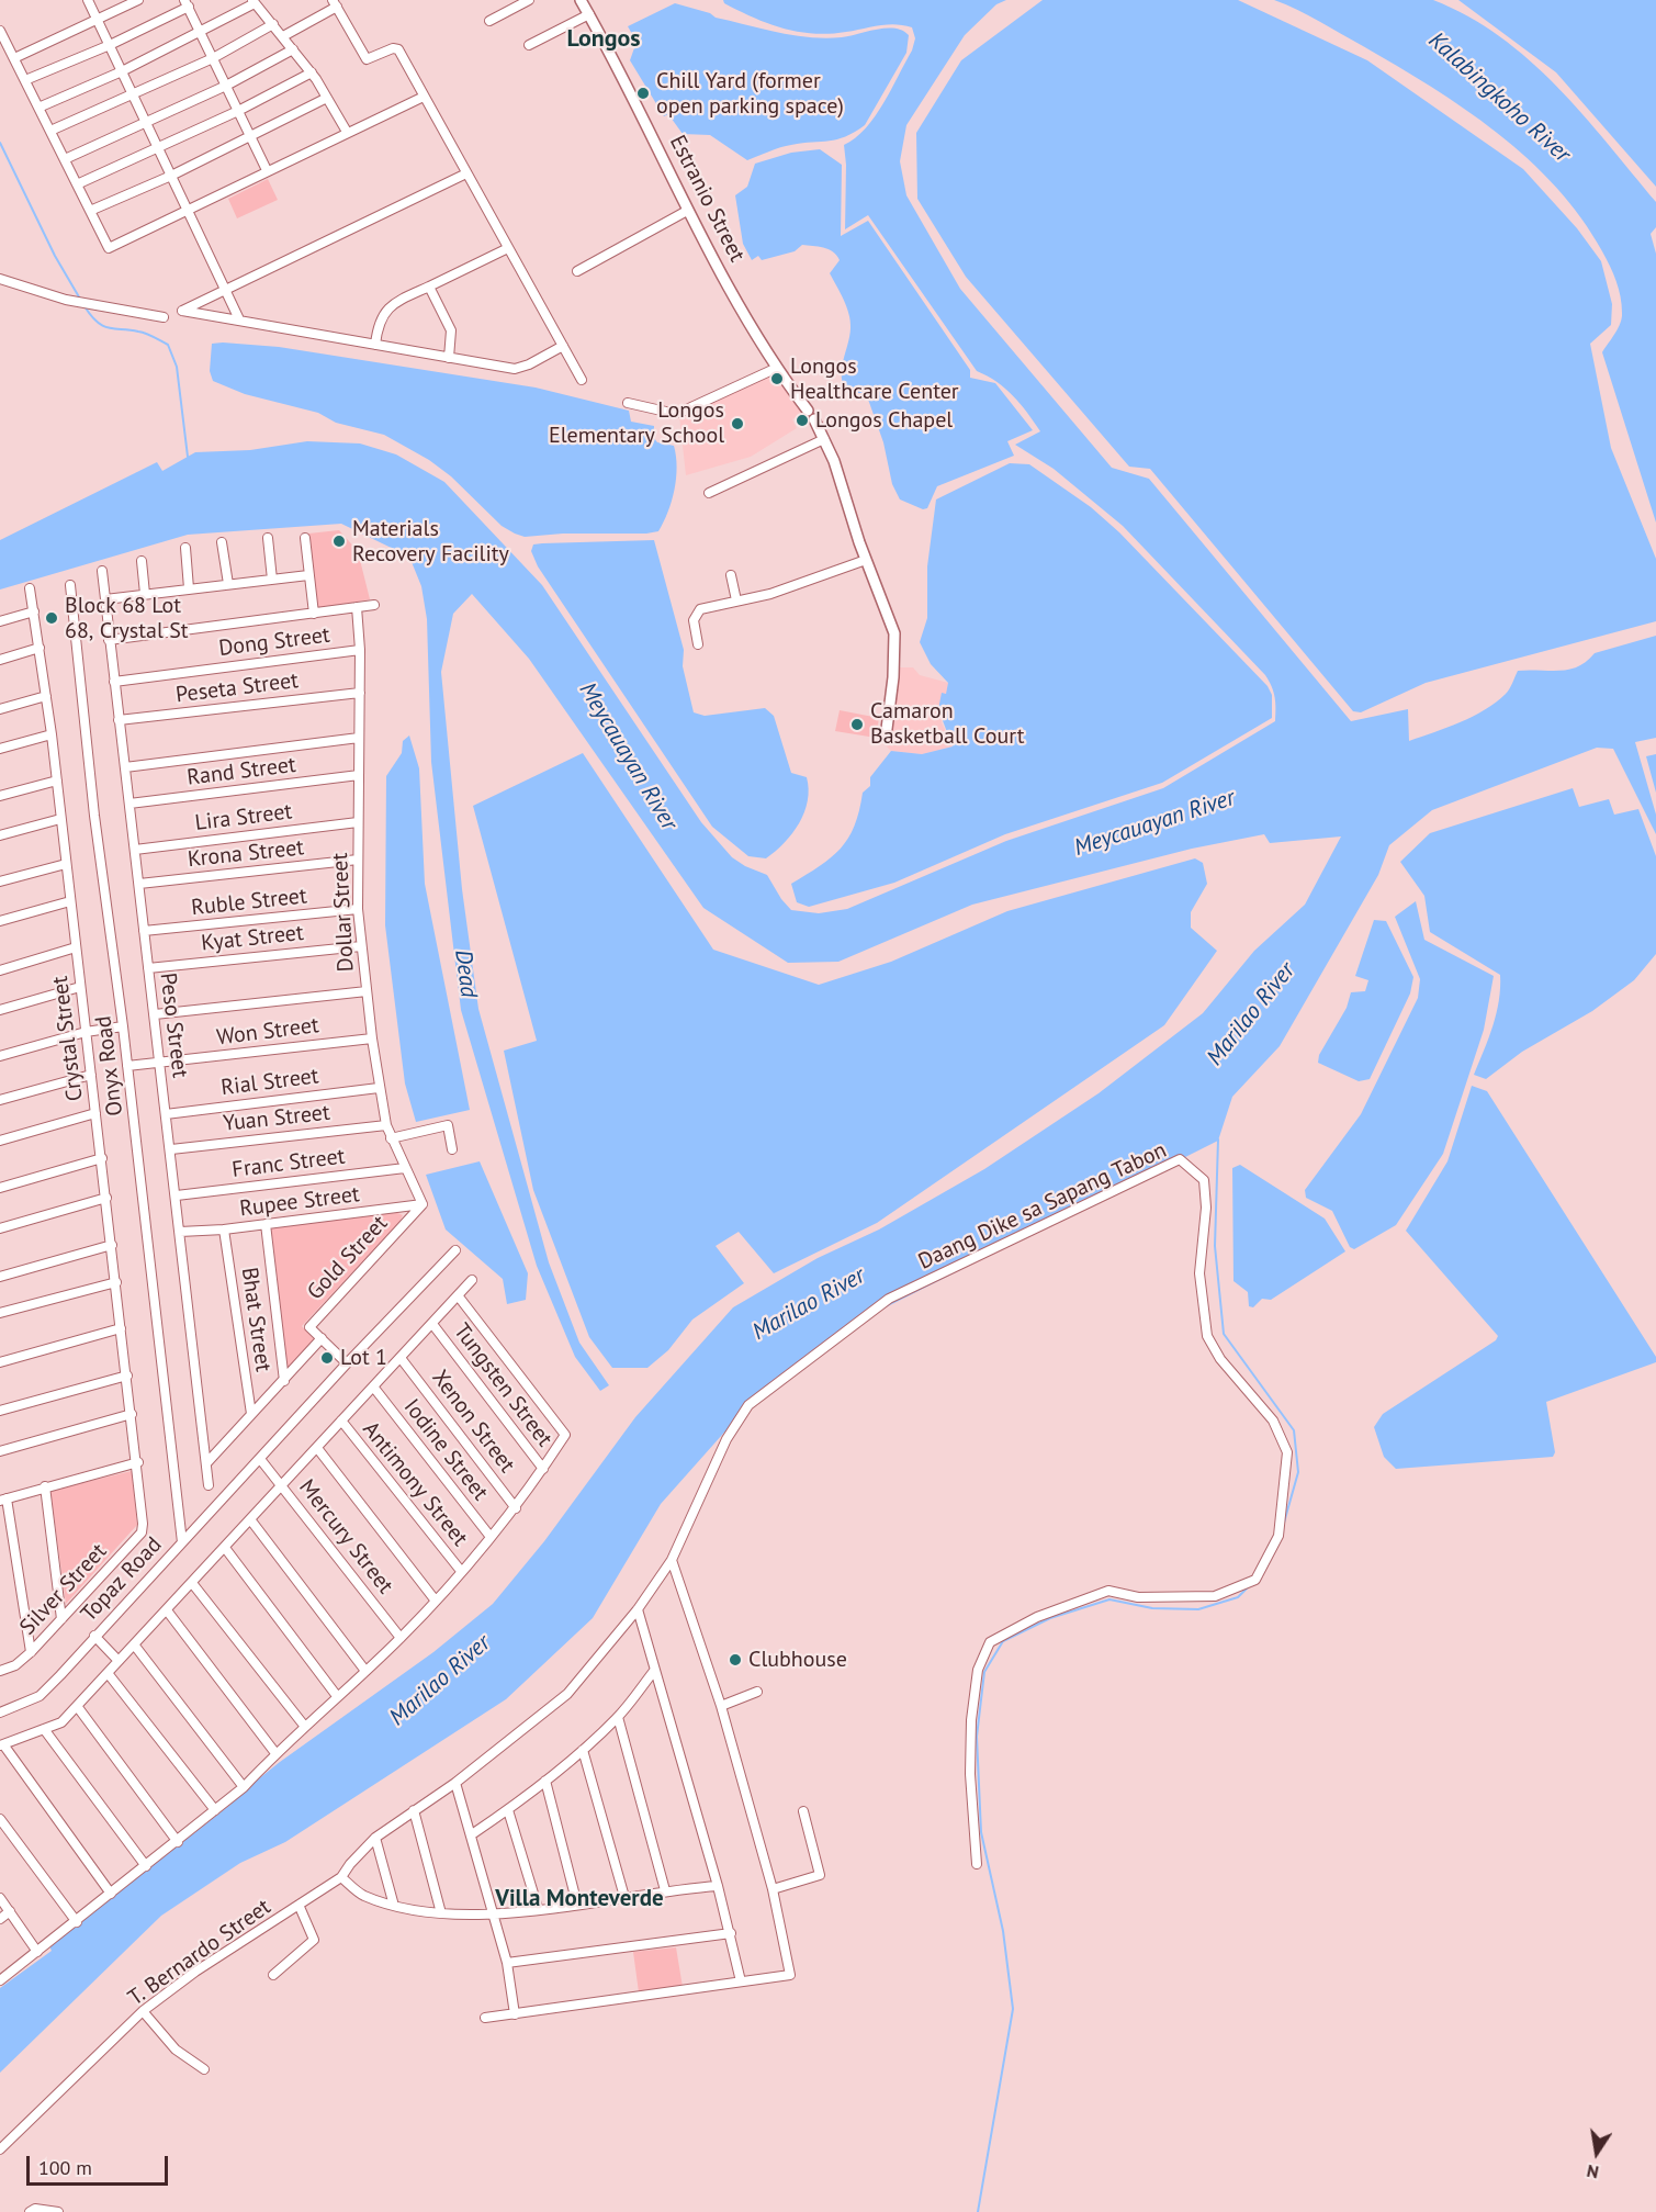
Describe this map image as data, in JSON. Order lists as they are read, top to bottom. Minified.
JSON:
{"streets":{"street":["Estranio Street","Dong Street","Peseta Street","Rand Street","Lira Street","Krona Street","Ruble Street","Dollar Street","Kyat Street","Peso Street","Won Street","Crystal Street","Onyx Road","Rial Street","Yuan Street","Franc Street","Rupee Street","Daang Dike sa Sapang Tabon","Gold Street","Bhat Street","Tungsten Street","Xenon Street","Iodine Street","Antimony Street","Mercury Street","Topaz Road","Silver Street","T. Bernardo Street"]},"crossings":[["Dong Street","Dollar Street"],["Dong Street","Peso Street"],["Peseta Street","Dollar Street"],["Peseta Street","Peso Street"],["Rand Street","Dollar Street"],["Rand Street","Peso Street"],["Lira Street","Dollar Street"],["Lira Street","Peso Street"],["Krona Street","Dollar Street"],["Krona Street","Peso Street"],["Ruble Street","Dollar Street"],["Ruble Street","Peso Street"],["Dollar Street","Kyat Street"],["Dollar Street","Won Street"],["Dollar Street","Rial Street"],["Dollar Street","Yuan Street"],["Dollar Street","Franc Street"],["Dollar Street","Rupee Street"],["Dollar Street","Gold Street"],["Kyat Street","Peso Street"],["Peso Street","Won Street"],["Peso Street","Rial Street"],["Peso Street","Yuan Street"],["Peso Street","Franc Street"],["Peso Street","Rupee Street"],["Won Street","Onyx Road"],["Crystal Street","Silver Street"],["Onyx Road","Topaz Road"],["Rupee Street","Gold Street"],["Rupee Street","Bhat Street"],["Daang Dike sa Sapang Tabon","T. Bernardo Street"],["Mercury Street","Topaz Road"]],"districts":["Longos","Villa Monteverde"],"water":["Kalabingkoho River","Meycauayan River","Dead","Marilao River"],"places":["Chill Yard (former open parking space)","Longos Healthcare Center","Longos Chapel","Longos Elementary School","Materials Recovery Facility","Block 68 Lot 68, Crystal St","Camaron Basketball Court","Lot 1","Clubhouse"],"scale_bar":"100 m","north":"bottom"}
